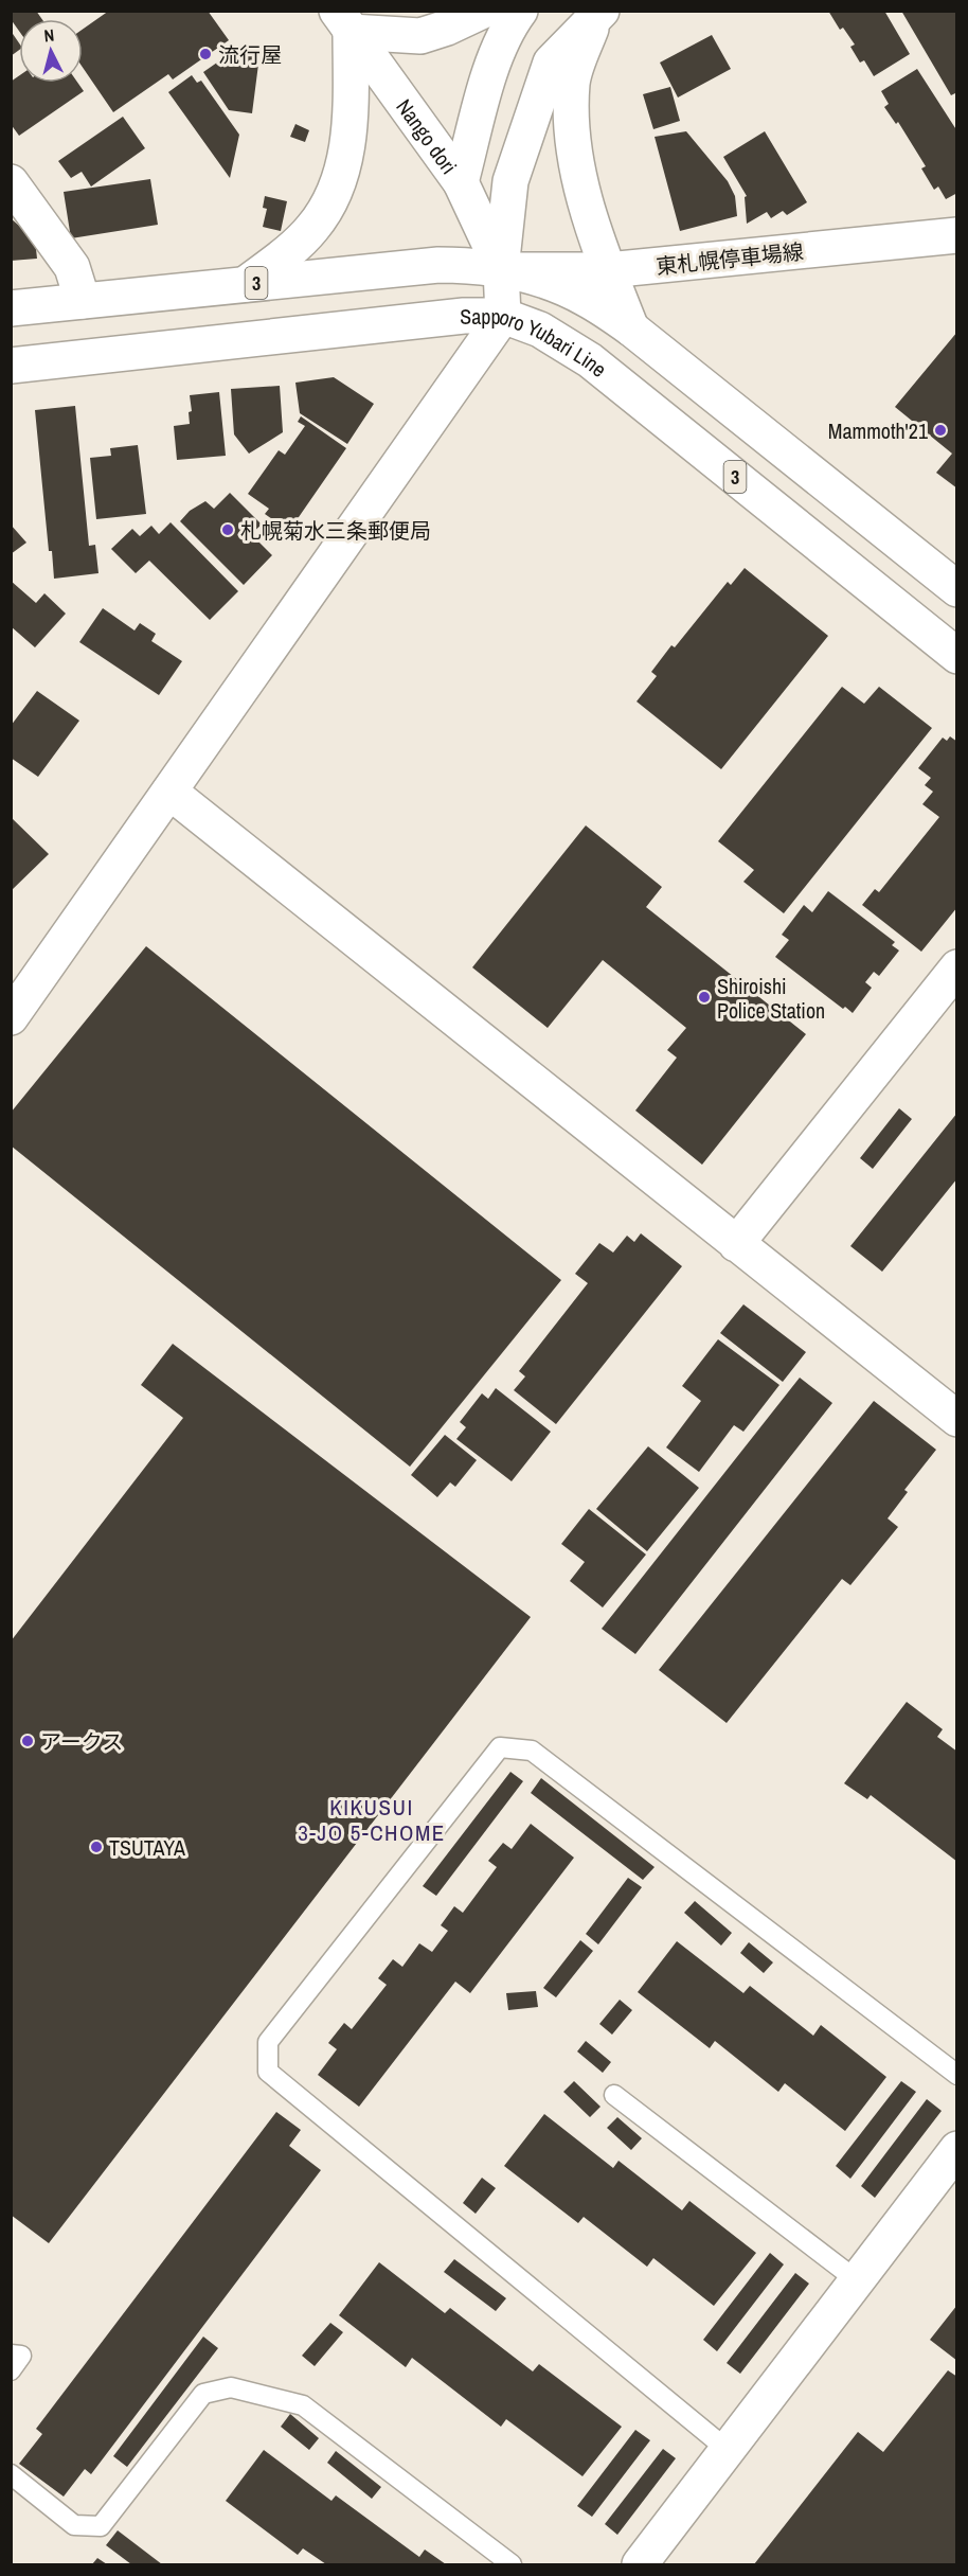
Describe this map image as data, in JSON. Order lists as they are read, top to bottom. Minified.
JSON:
{"streets":{"street":["Nango dori","東札幌停車場線","3","Sapporo Yubari Line"]},"crossings":[["Nango dori","東札幌停車場線"],["Nango dori","3"],["東札幌停車場線","3"]],"districts":["KIKUSUI 3-JO 5-CHOME"],"places":["流行屋","Mammoth'21","札幌菊水三条郵便局","Shiroishi Police Station","アークス","TSUTAYA"],"north":"top"}
